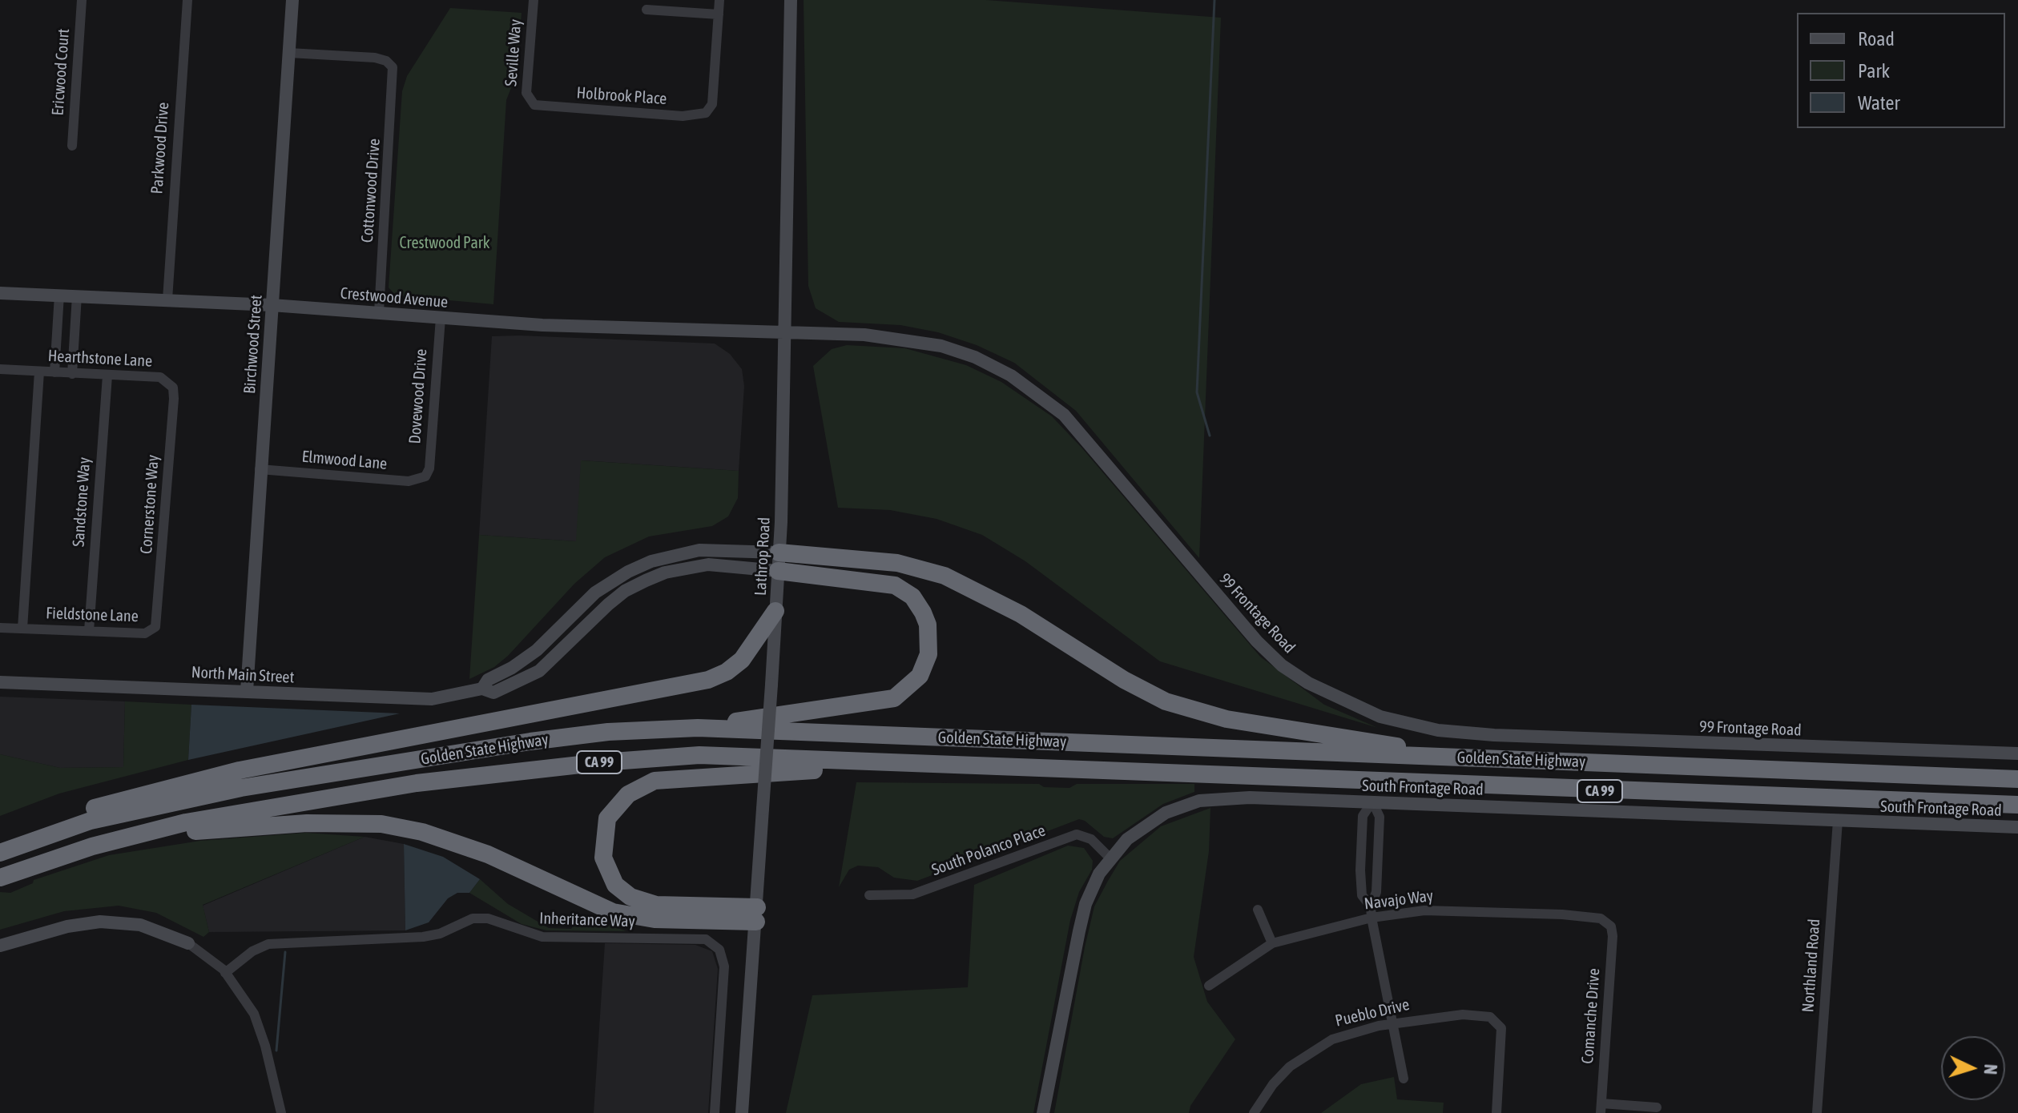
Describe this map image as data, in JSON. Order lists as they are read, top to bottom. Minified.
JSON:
{"streets":{"highway":["Golden State Highway","CA 99"],"street":["Seville Way","Ericwood Court","Holbrook Place","Parkwood Drive","Cottonwood Drive","Crestwood Avenue","Birchwood Street","Hearthstone Lane","Dovewood Drive","Elmwood Lane","Sandstone Way","Cornerstone Way","Lathrop Road","99 Frontage Road","Fieldstone Lane","North Main Street","South Frontage Road","South Polanco Place","Navajo Way","Inheritance Way","Northland Road","Pueblo Drive","Comanche Drive"]},"crossings":[["Seville Way","Holbrook Place"],["Parkwood Drive","Crestwood Avenue"],["Cottonwood Drive","Crestwood Avenue"],["Cottonwood Drive","Birchwood Street"],["Crestwood Avenue","Birchwood Street"],["Crestwood Avenue","Dovewood Drive"],["Crestwood Avenue","Lathrop Road"],["Crestwood Avenue","99 Frontage Road"],["Birchwood Street","Elmwood Lane"],["Birchwood Street","North Main Street"],["Hearthstone Lane","Sandstone Way"],["Hearthstone Lane","Cornerstone Way"],["Dovewood Drive","Elmwood Lane"],["Sandstone Way","Fieldstone Lane"],["Cornerstone Way","Fieldstone Lane"],["Lathrop Road","99 Frontage Road"],["Lathrop Road","North Main Street"],["South Frontage Road","South Polanco Place"],["South Frontage Road","Northland Road"],["Navajo Way","Comanche Drive"]],"parks":["Crestwood Park"],"legend":["Road","Park","Water"],"north":"right"}
